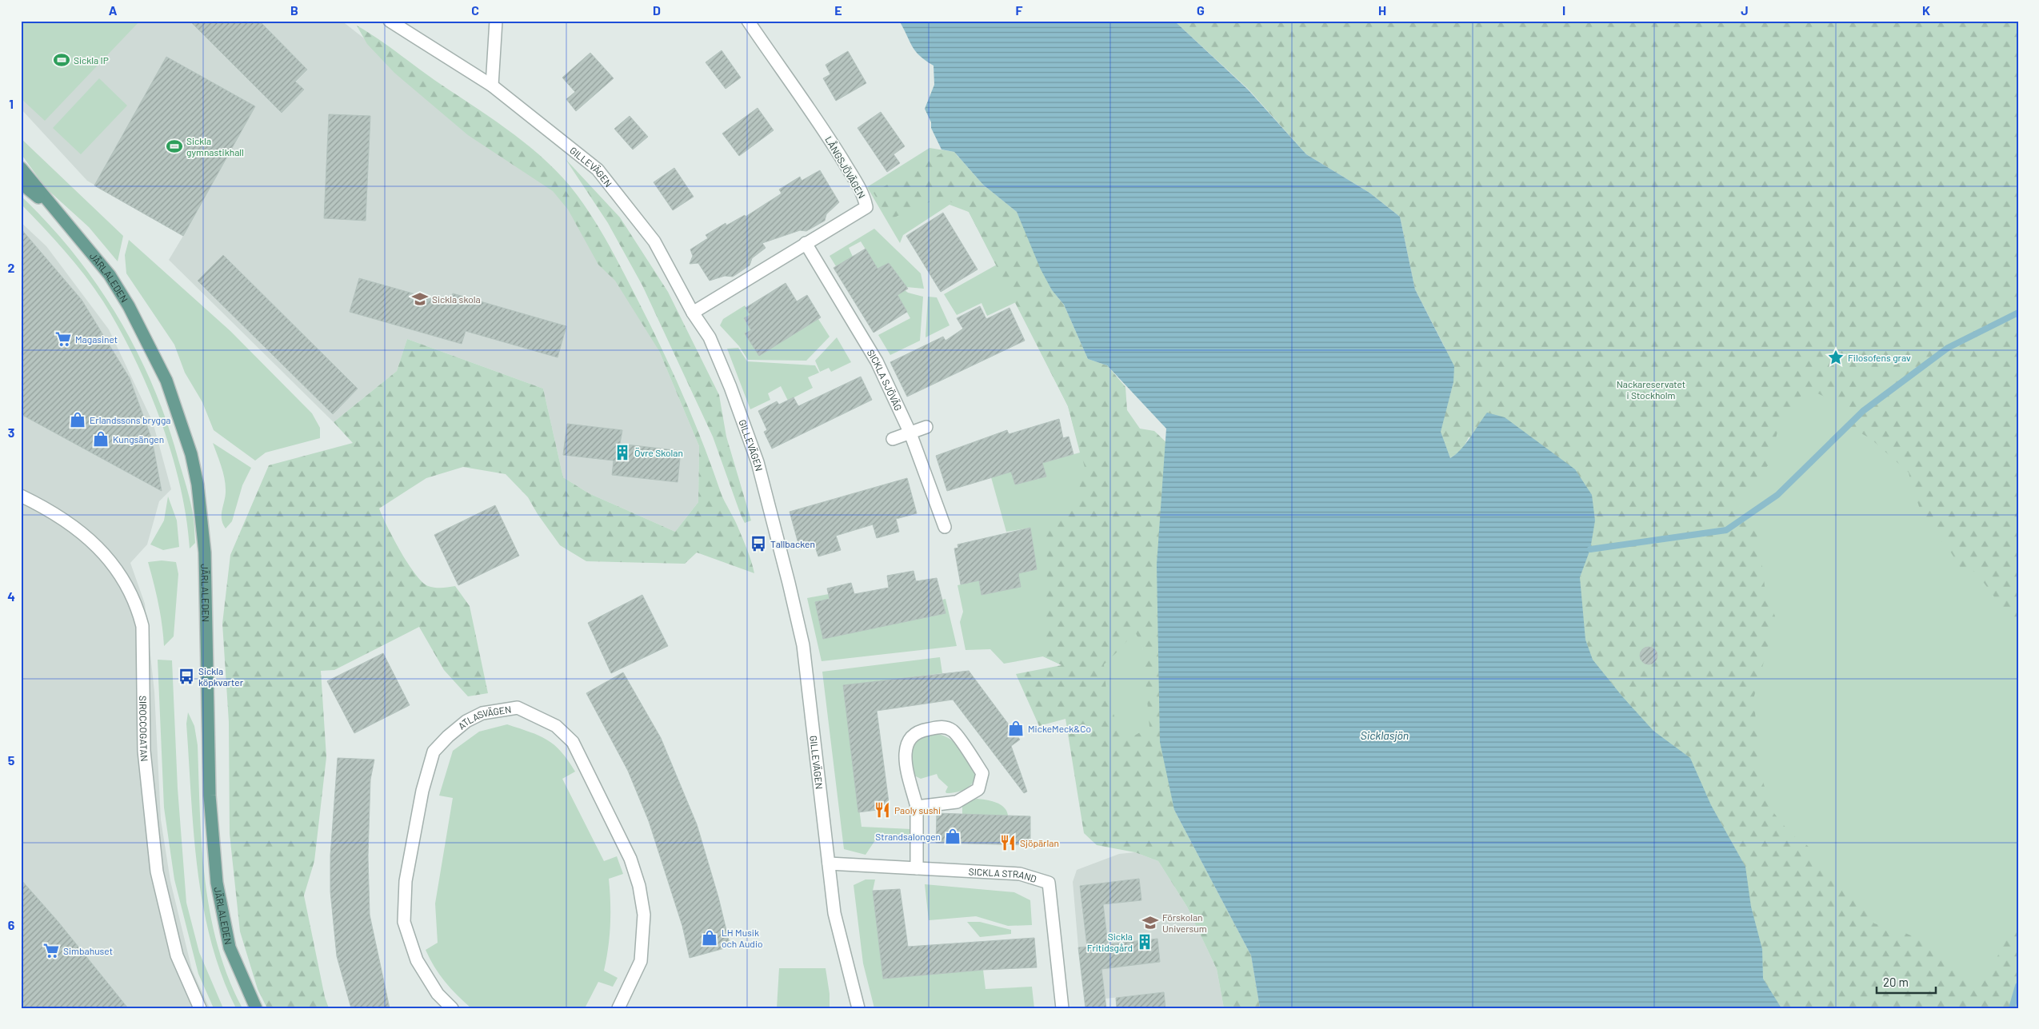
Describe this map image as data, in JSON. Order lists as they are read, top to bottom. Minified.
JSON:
{"streets":{"main road":["JÄRLALEDEN"],"street":["LÅNGSJÖVÄGEN","GILLEVÄGEN","SICKLA SJÖVÄG","ATLASVÄGEN","SIROCCOGATAN","SICKLA STRAND"]},"crossings":[["LÅNGSJÖVÄGEN","GILLEVÄGEN"],["LÅNGSJÖVÄGEN","SICKLA SJÖVÄG"],["GILLEVÄGEN","SICKLA STRAND"]],"water":["Sicklasjön"],"parks":["Nackareservatet i Stockholm"],"places":{"sports":["Sickla IP","Sickla gymnastikhall"],"school or university":["Sickla skola","Förskolan Universum"],"supermarket":["Magasinet","Simbahuset"],"place":["Filosofens grav"],"shop":["Erlandssons brygga","Kungsängen","MickeMeck&Co","Strandsalongen","LH Musik och Audio"],"building":["Övre Skolan","Sickla Fritidsgård"],"bus stop":["Tallbacken","Sickla köpkvarter"],"restaurant":["Paoly sushi","Sjöpärlan"]},"scale_bar":"20 m","grid":{"columns":["A","B","C","D","E","F","G","H","I","J","K"],"rows":["1","2","3","4","5","6"]}}
